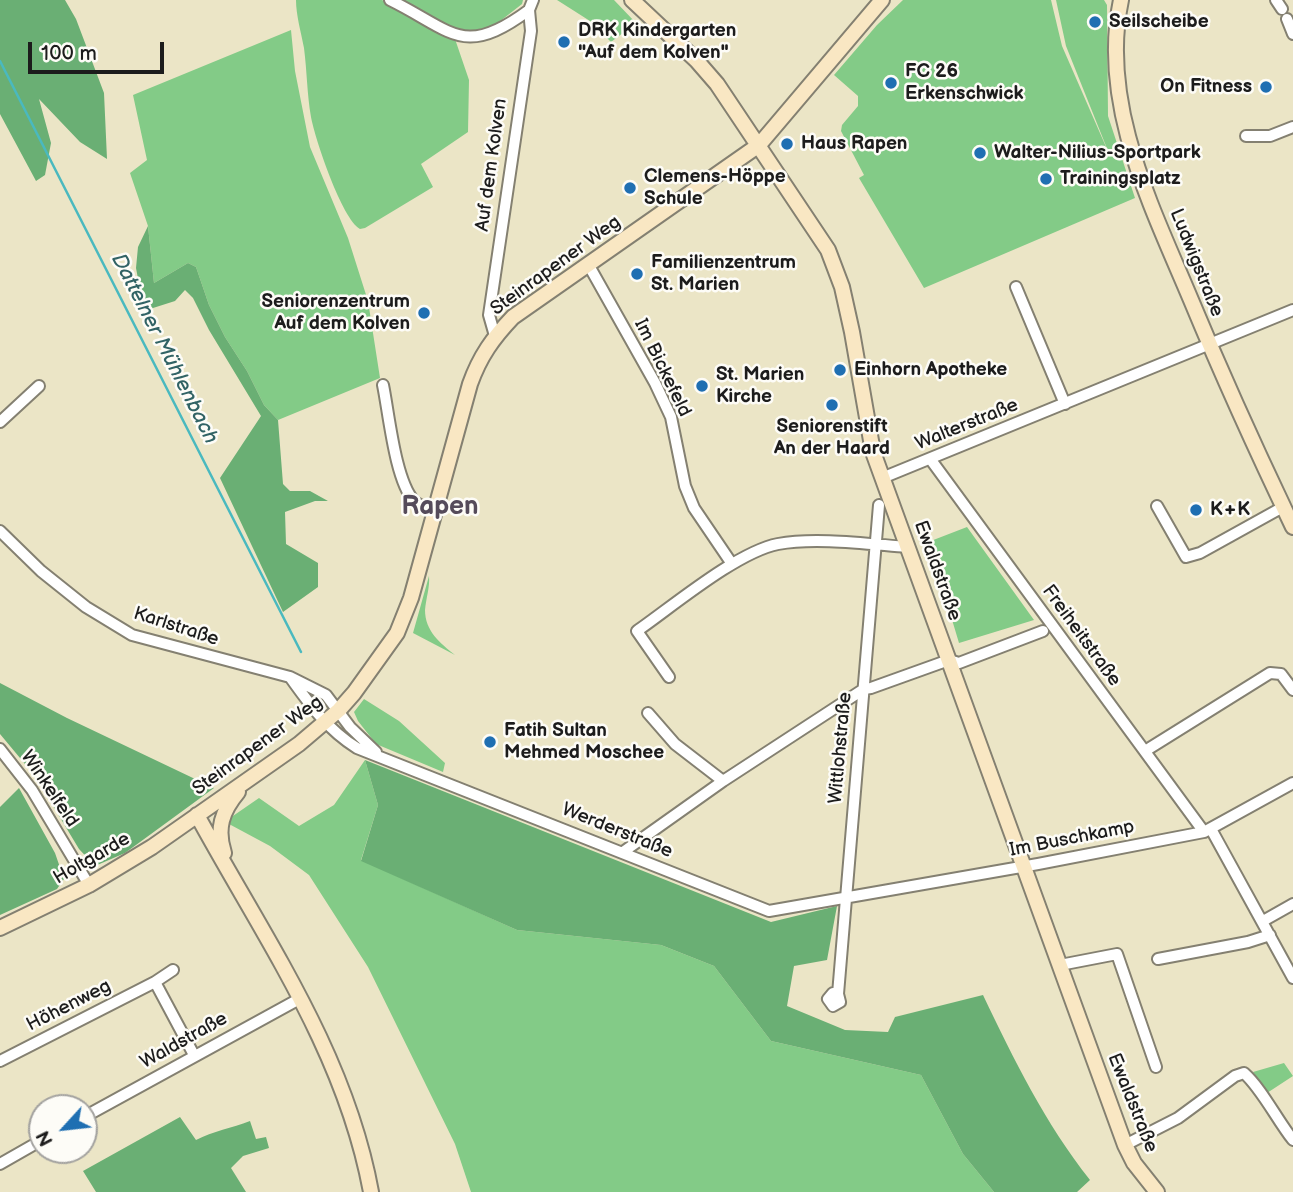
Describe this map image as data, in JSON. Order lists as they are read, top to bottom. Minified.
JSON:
{"streets":{"street":["Auf dem Kolven","Ludwigstraße","Steinrapener Weg","Im Bickefeld","Walterstraße","Ewaldstraße","Karlstraße","Freiheitstraße","Wittlohstraße","Winkelfeld","Werderstraße","Im Buschkamp","Holtgarde","Höhenweg","Waldstraße"]},"crossings":[["Auf dem Kolven","Steinrapener Weg"],["Ludwigstraße","Walterstraße"],["Steinrapener Weg","Im Bickefeld"],["Steinrapener Weg","Ewaldstraße"],["Steinrapener Weg","Karlstraße"],["Steinrapener Weg","Werderstraße"],["Steinrapener Weg","Holtgarde"],["Walterstraße","Ewaldstraße"],["Walterstraße","Freiheitstraße"],["Ewaldstraße","Im Buschkamp"],["Karlstraße","Werderstraße"],["Freiheitstraße","Im Buschkamp"],["Wittlohstraße","Werderstraße"],["Wittlohstraße","Im Buschkamp"],["Winkelfeld","Holtgarde"],["Werderstraße","Im Buschkamp"]],"districts":["Rapen"],"water":["Dattelner Mühlenbach"],"places":["Seilscheibe","DRK Kindergarten \"Auf dem Kolven\"","FC 26 Erkenschwick","On Fitness","Haus Rapen","Walter-Nilius-Sportpark","Trainingsplatz","Clemens-Höppe Schule","Familienzentrum St. Marien","Seniorenzentrum Auf dem Kolven","Einhorn Apotheke","St. Marien Kirche","Seniorenstift An der Haard","K+K","Fatih Sultan Mehmed Moschee"],"scale_bar":"100 m","north":"bottom left"}
